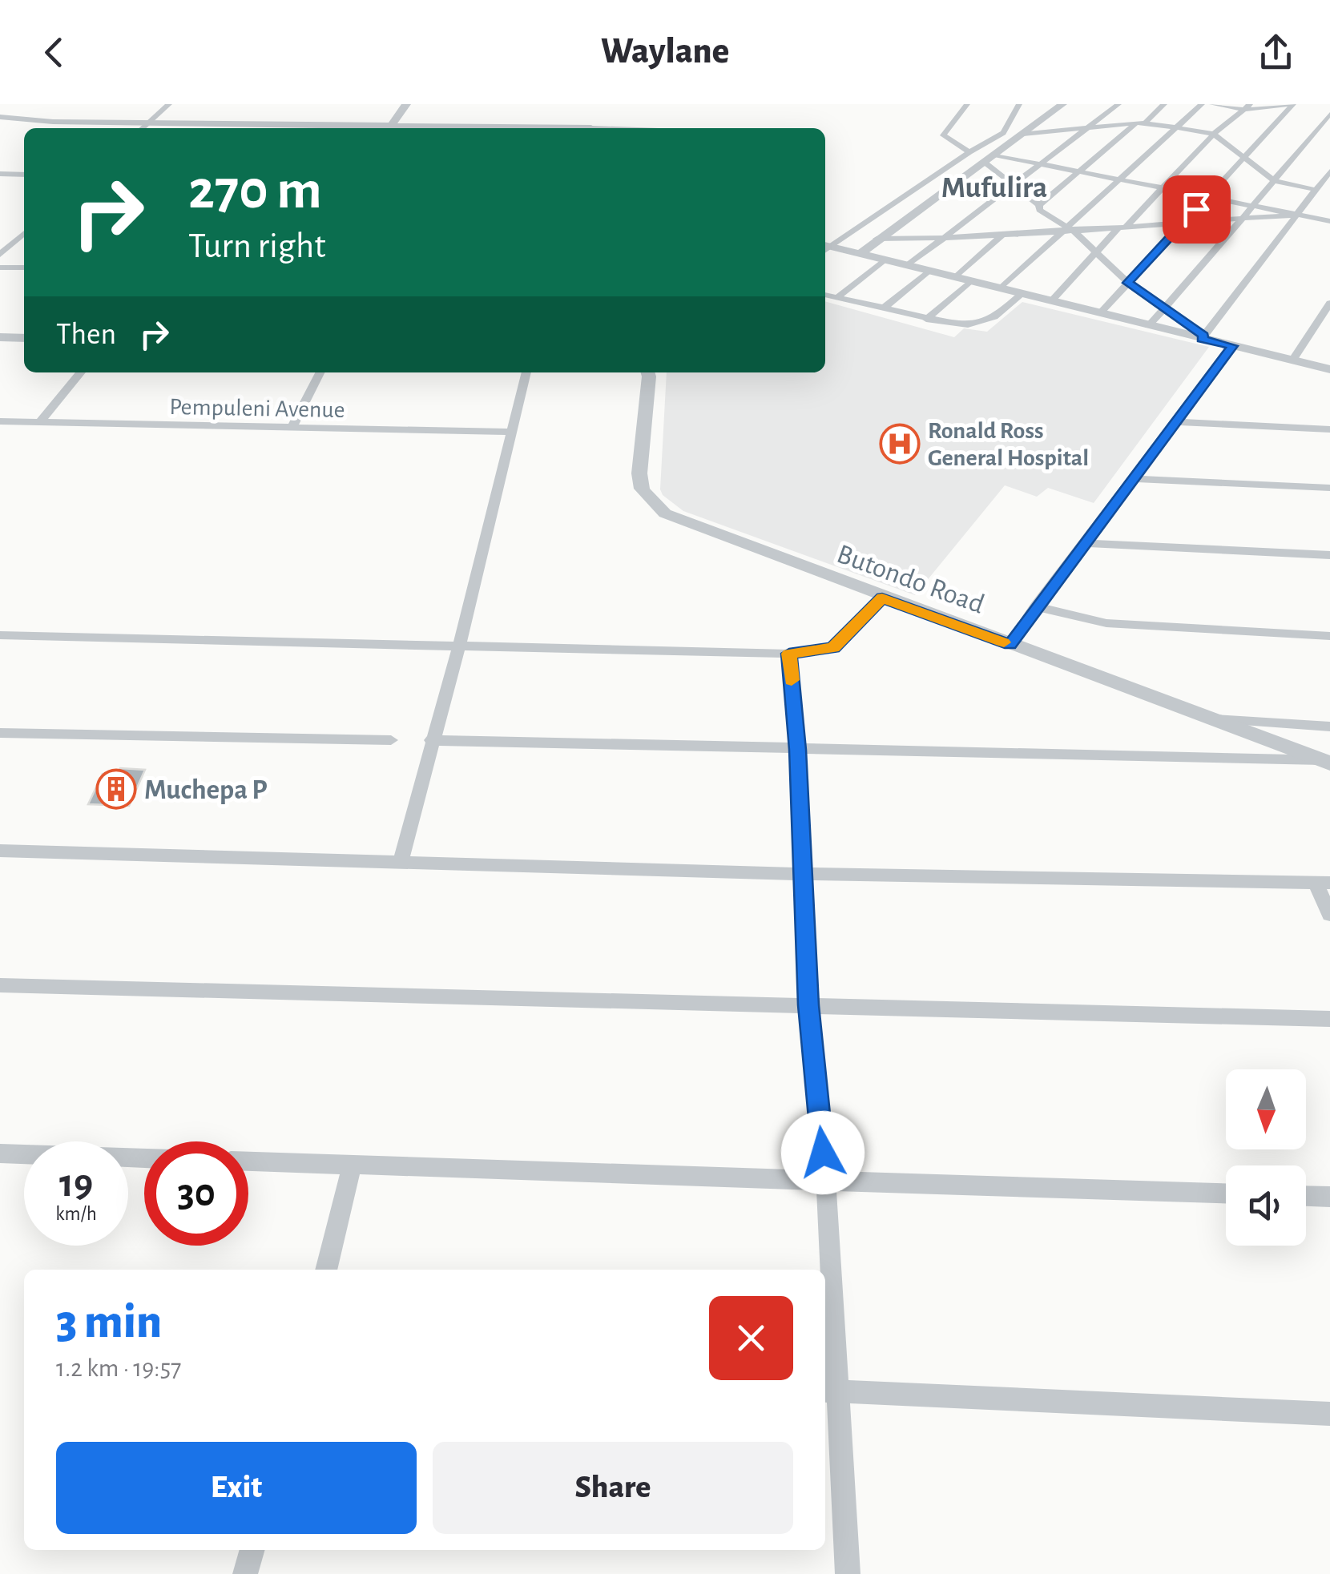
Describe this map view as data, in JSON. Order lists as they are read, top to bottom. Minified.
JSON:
{"streets":{"street":["Pempuleni Avenue","Butondo Road"]},"districts":["Mufulira"],"places":{"hospital":["Ronald Ross General Hospital"],"building":["Muchepa P"]},"north":"bottom","page":{"header":"Waylane","turn":["270 m","Turn right"],"then":"Then","speed":"19 km/h","limit":"30","heading":["3 min","1.2 km · 19:57"],"buttons":["Exit","Share"]}}
